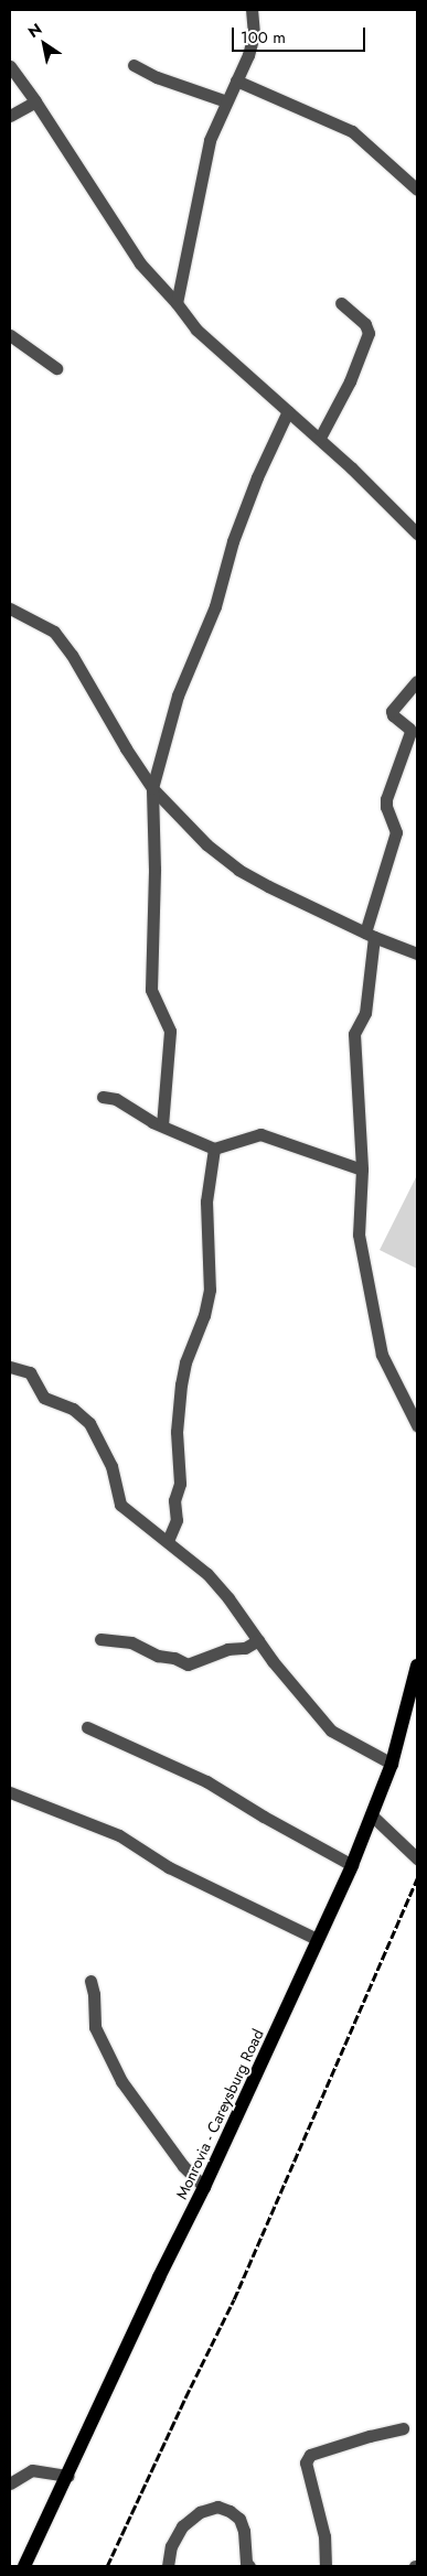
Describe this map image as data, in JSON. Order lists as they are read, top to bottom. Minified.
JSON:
{"streets":{"main road":["Monrovia - Careysburg Road"]},"scale_bar":"100 m","north":"top left"}
